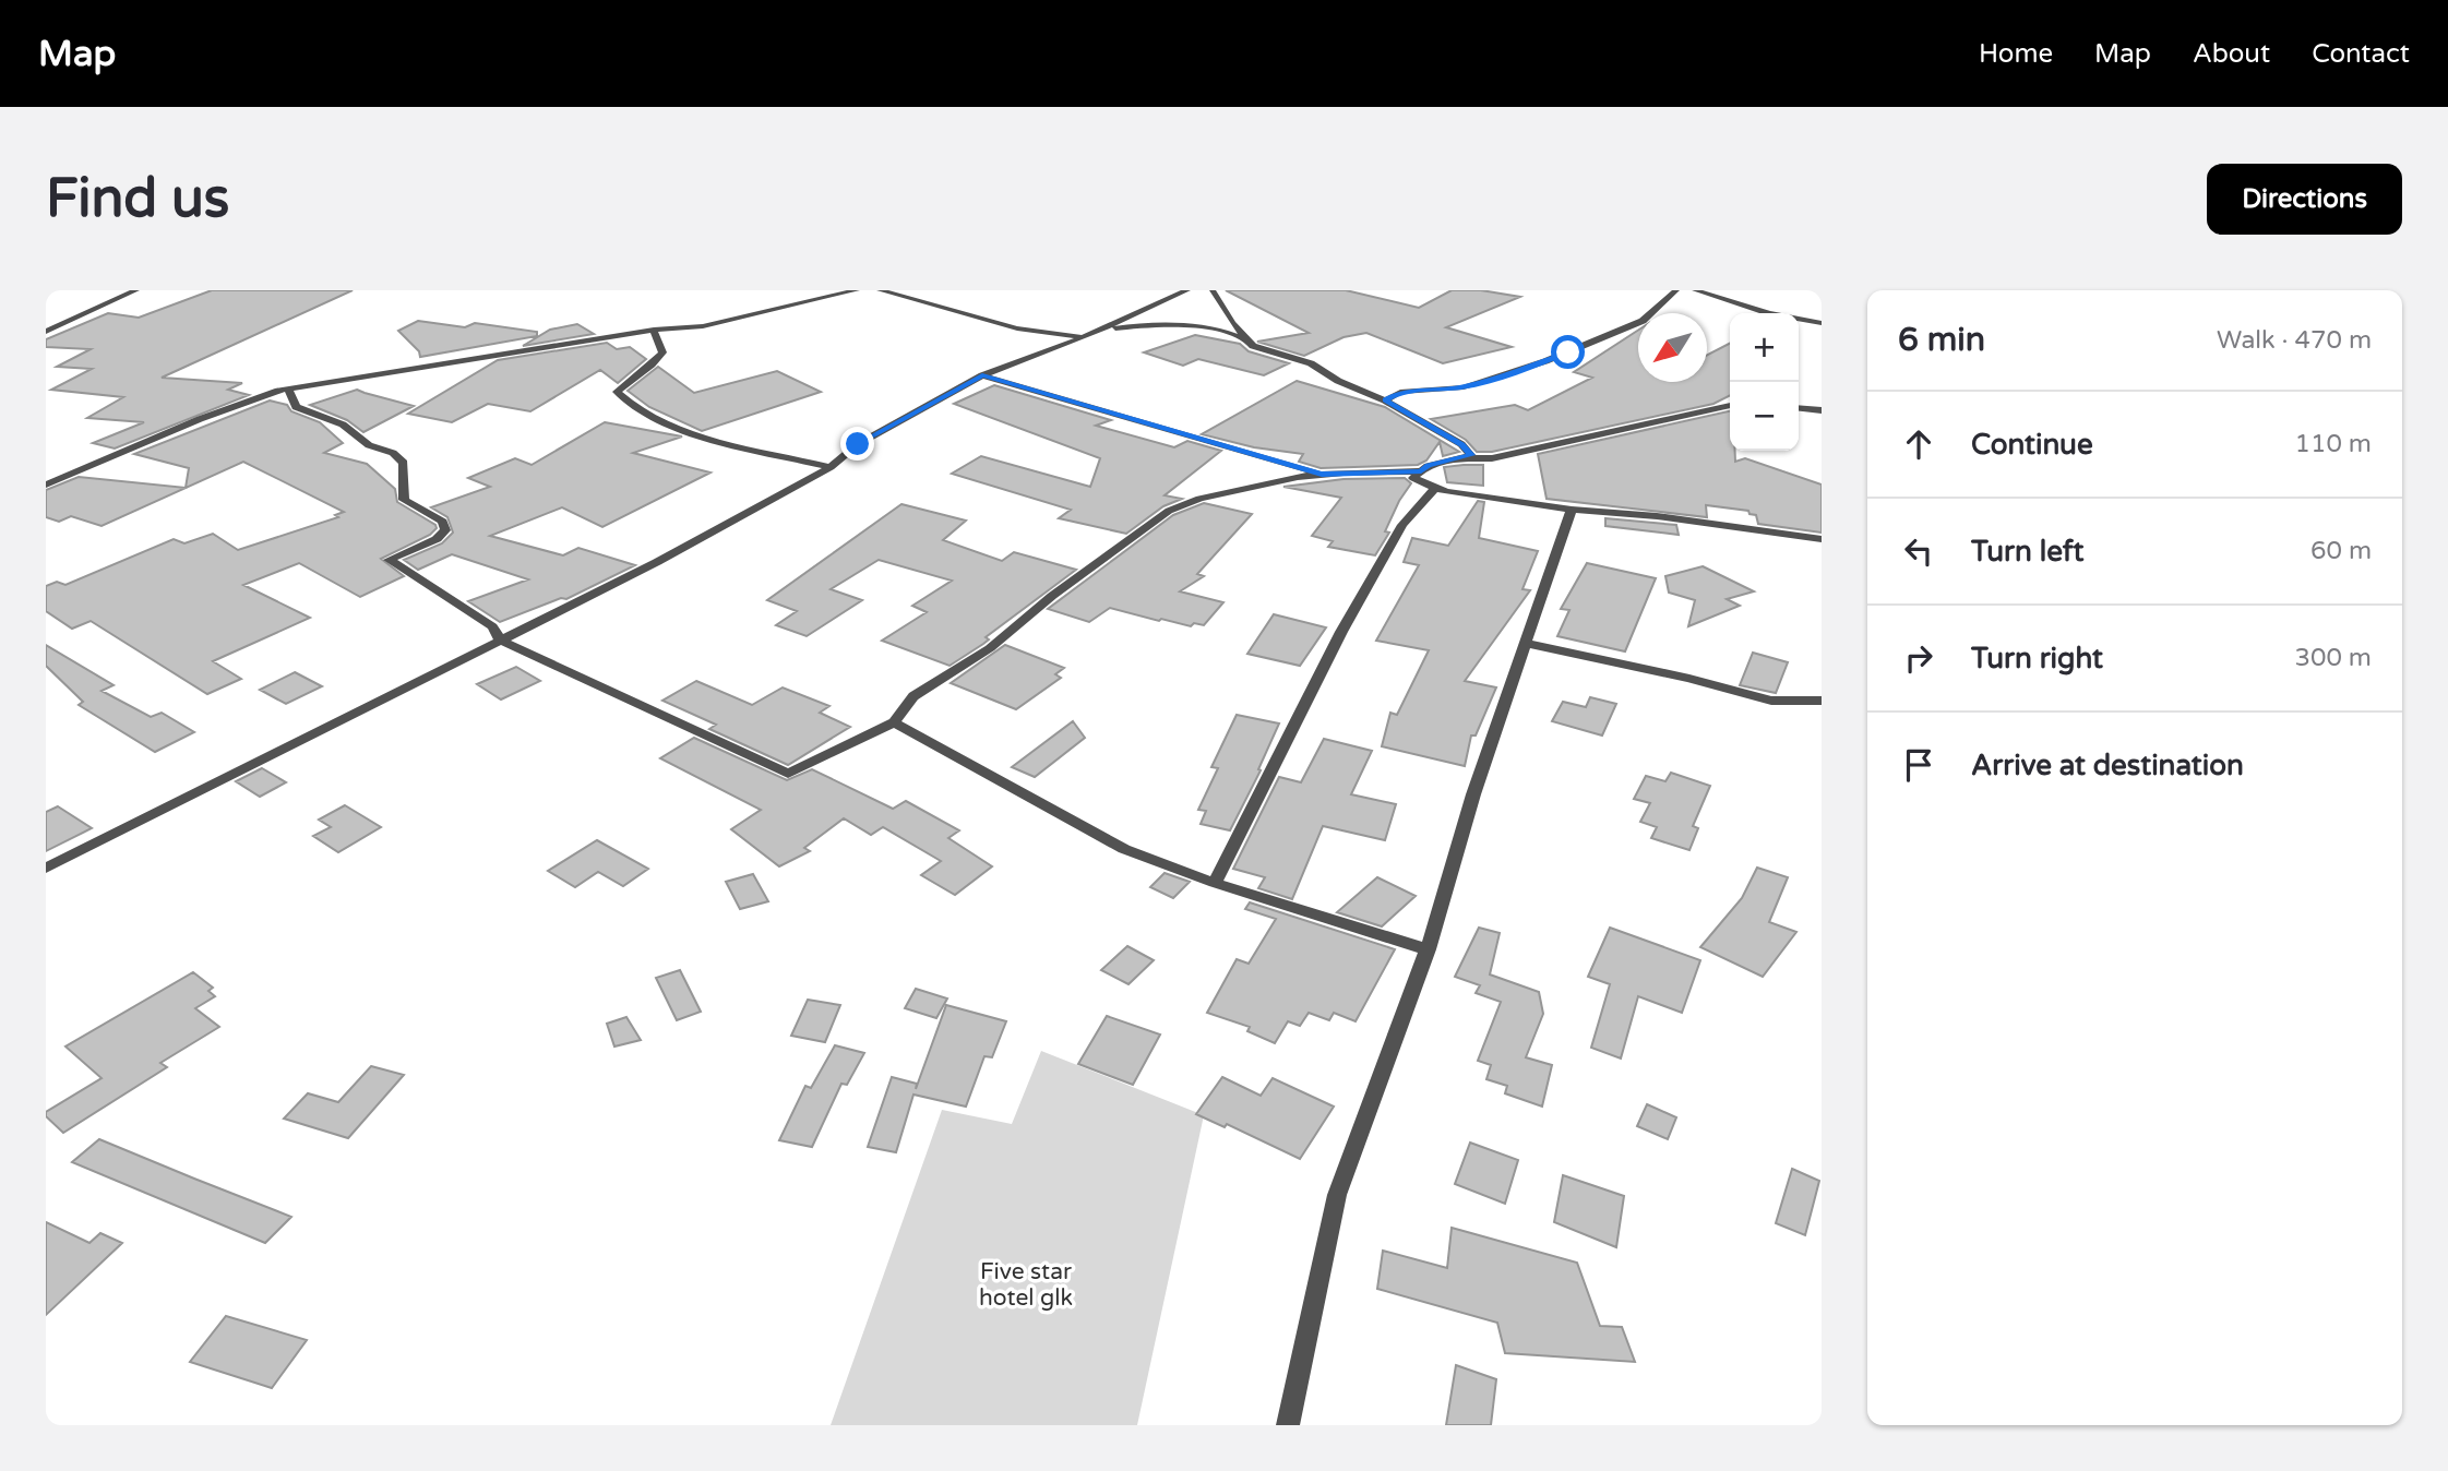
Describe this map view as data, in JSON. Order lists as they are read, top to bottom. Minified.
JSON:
{"parks":["Five star hotel glk"],"north":"bottom left","page":{"header":"Map","nav":["Home","Map","About","Contact"],"buttons":"Directions","title":"Find us","heading":["6 min","Walk · 470 m"],"map_buttons":["+","−"],"list":[["Continue","110 m"],["Turn left","60 m"],["Turn right","300 m"],"Arrive at destination"]}}
